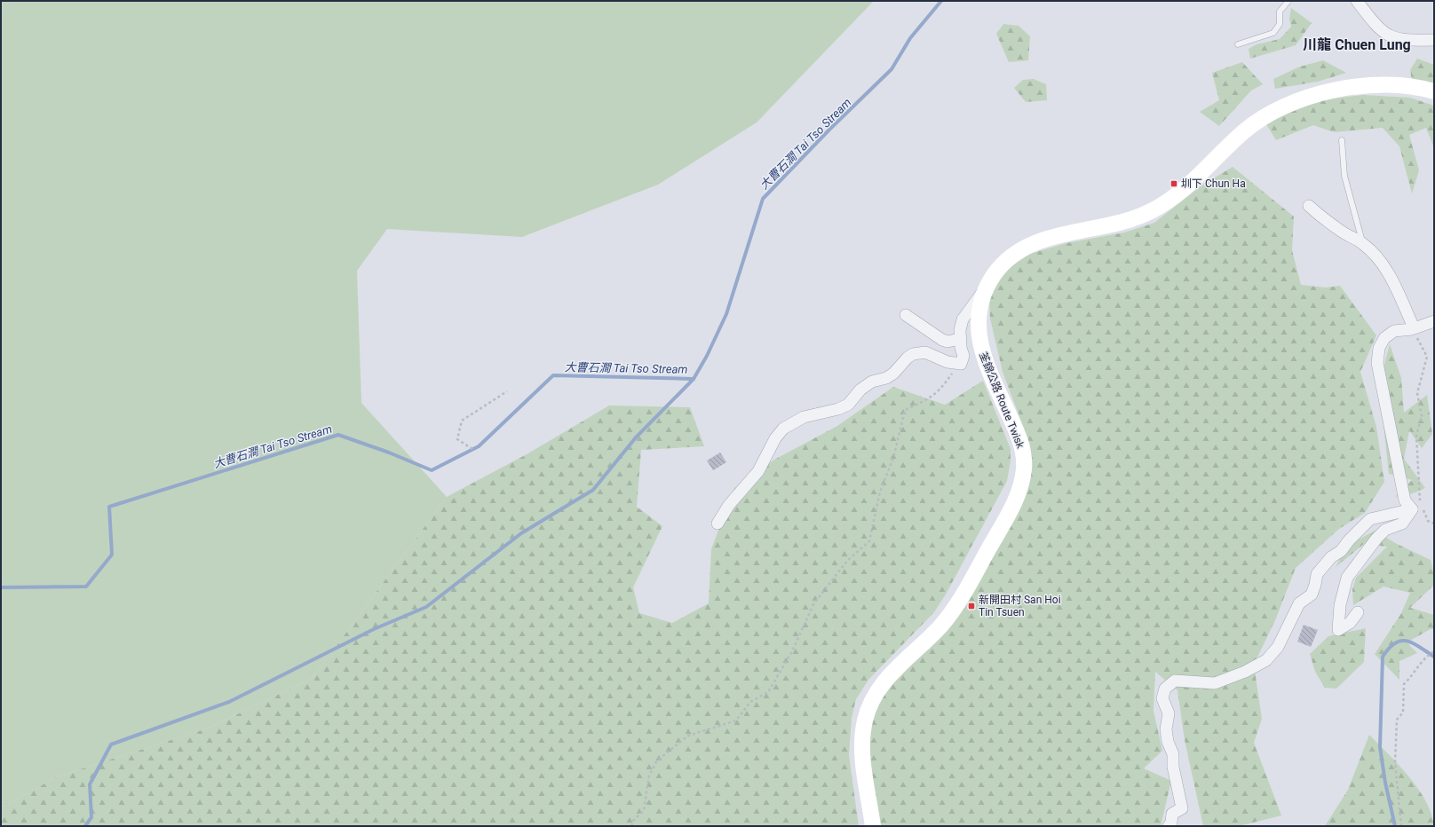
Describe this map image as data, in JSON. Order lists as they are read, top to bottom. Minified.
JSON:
{"streets":{"main road":["荃錦公路 Route Twisk"]},"districts":["川龍 Chuen Lung"],"water":["大曹石澗 Tai Tso Stream"],"places":{"transit":["圳下 Chun Ha","新開田村 San Hoi Tin Tsuen"]}}
